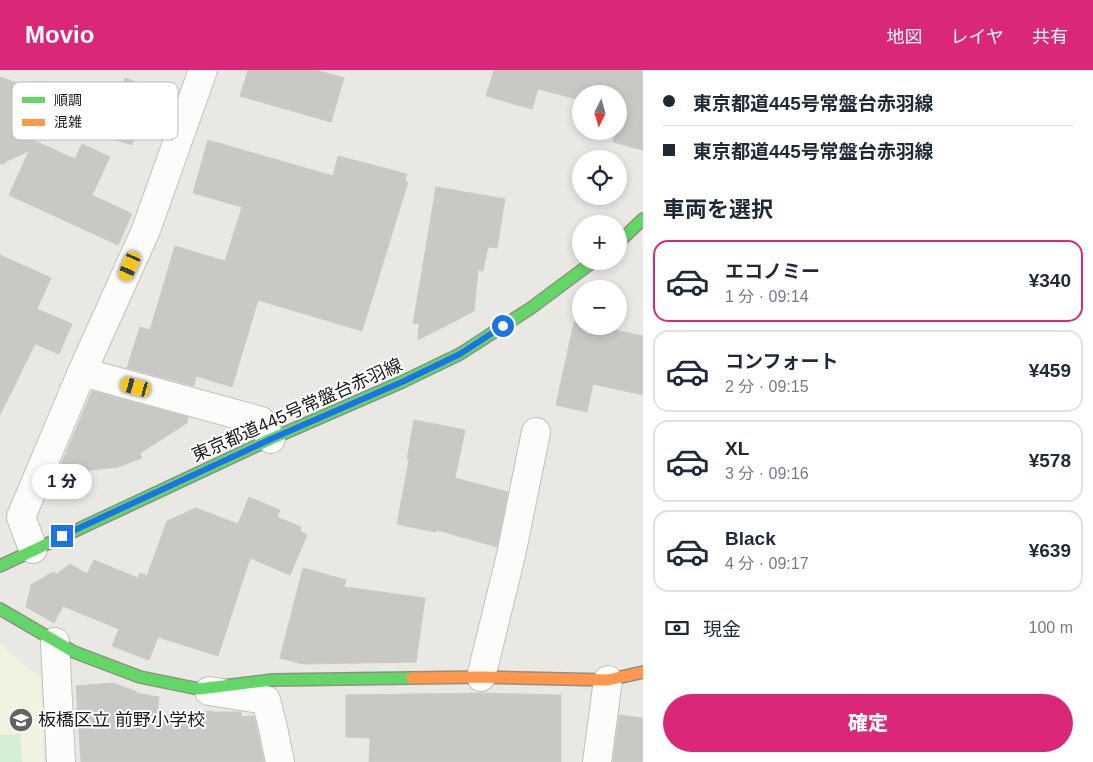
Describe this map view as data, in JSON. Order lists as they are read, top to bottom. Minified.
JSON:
{"streets":{"main road":["東京都道445号常盤台赤羽線"]},"places":{"school or university":["板橋区立 前野小学校"]},"legend":["順調","混雑"],"north":"bottom","page":{"header":"Movio","nav":["地図","レイヤ","共有"],"banner":["東京都道445号常盤台赤羽線","東京都道445号常盤台赤羽線"],"map_buttons":["+","−"],"heading":"車両を選択","list":[{"name":"エコノミー","note":"1 分 · 09:14","value":"¥340"},{"name":"コンフォート","note":"2 分 · 09:15","value":"¥459"},{"name":"XL","note":"3 分 · 09:16","value":"¥578"},{"name":"Black","note":"4 分 · 09:17","value":"¥639"}],"bubble":"1 分","pay":["現金","100 m"],"buttons":"確定"}}
